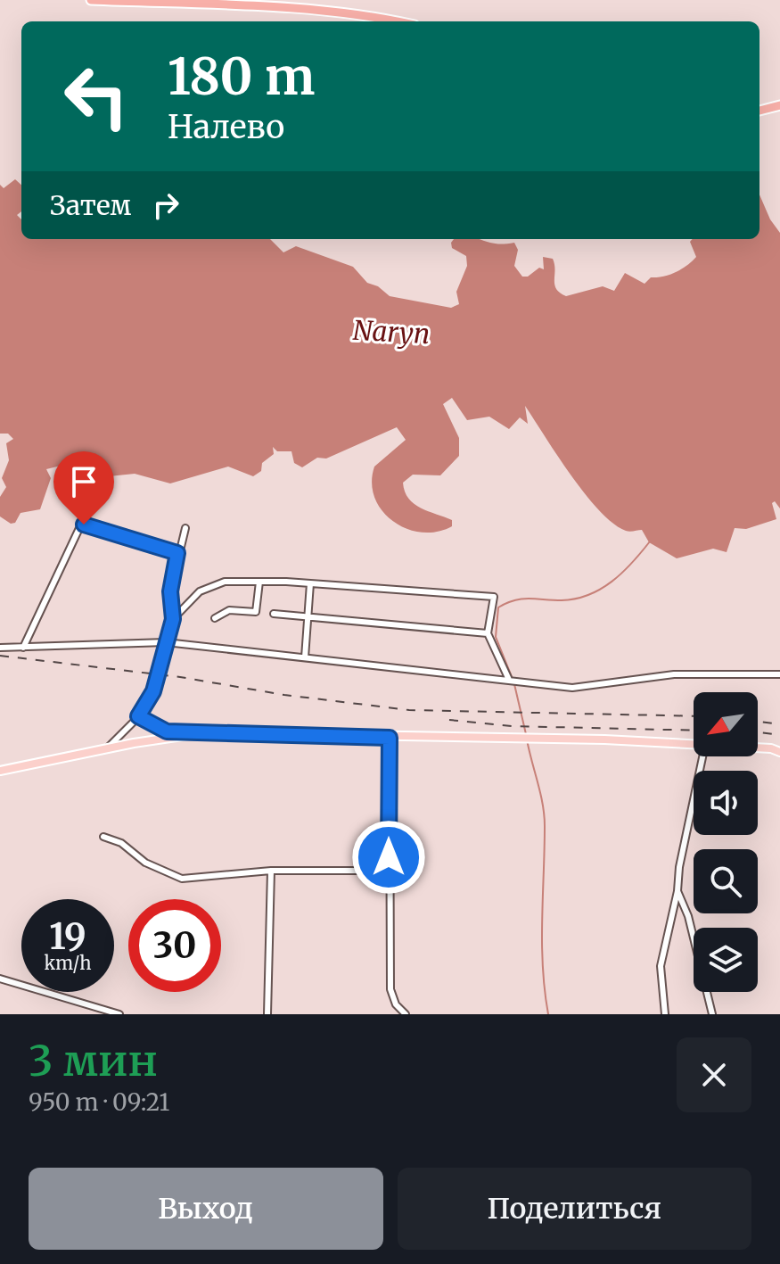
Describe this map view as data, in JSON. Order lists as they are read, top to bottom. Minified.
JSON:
{"water":["Naryn"],"north":"bottom left","page":{"turn":["180 m","Налево"],"then":"Затем","speed":"19 km/h","limit":"30","heading":["3 мин","950 m · 09:21"],"buttons":["Выход","Поделиться"]}}
